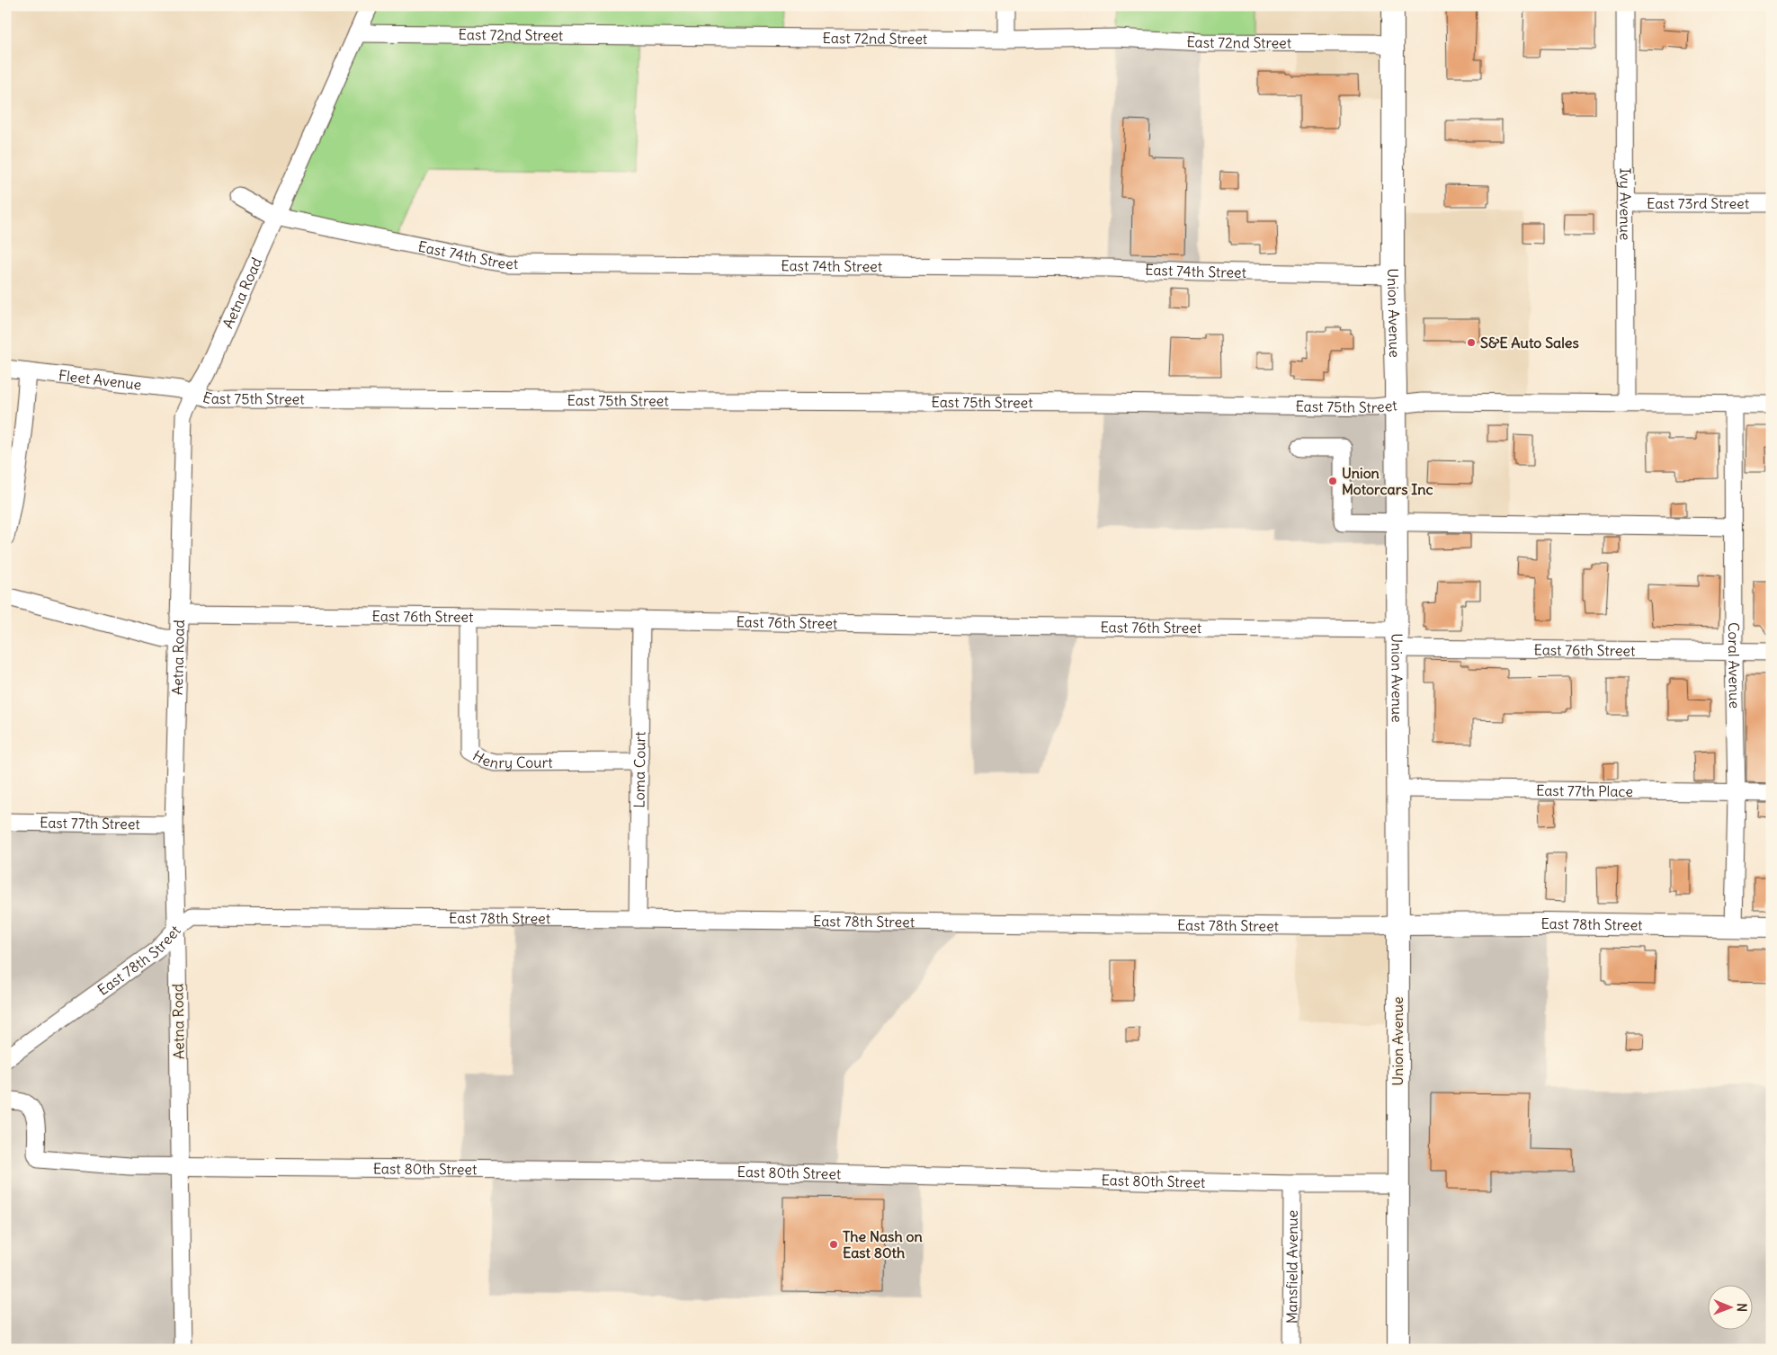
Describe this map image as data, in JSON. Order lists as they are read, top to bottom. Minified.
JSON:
{"streets":{"main road":["Union Avenue","East 78th Street"],"street":["East 72nd Street","East 73rd Street","Ivy Avenue","East 74th Street","Aetna Road","Fleet Avenue","East 75th Street","East 76th Street","Coral Avenue","Henry Court","Loma Court","East 77th Place","East 77th Street","East 80th Street","Mansfield Avenue"]},"crossings":[["East 72nd Street","Aetna Road"],["East 72nd Street","Union Avenue"],["East 73rd Street","Ivy Avenue"],["Ivy Avenue","East 75th Street"],["East 74th Street","Aetna Road"],["East 74th Street","Union Avenue"],["Aetna Road","Fleet Avenue"],["Aetna Road","East 75th Street"],["Aetna Road","East 76th Street"],["Aetna Road","East 77th Street"],["Aetna Road","East 78th Street"],["Aetna Road","East 80th Street"],["Union Avenue","East 75th Street"],["Union Avenue","East 76th Street"],["Union Avenue","East 77th Place"],["Union Avenue","East 78th Street"],["Union Avenue","East 80th Street"],["Fleet Avenue","East 75th Street"],["East 75th Street","Coral Avenue"],["East 76th Street","Coral Avenue"],["East 76th Street","Henry Court"],["East 76th Street","Loma Court"],["Coral Avenue","East 77th Place"],["Coral Avenue","East 78th Street"],["Henry Court","Loma Court"],["Loma Court","East 78th Street"],["East 80th Street","Mansfield Avenue"]],"places":["S&E Auto Sales","Union Motorcars Inc","The Nash on East 80th"],"north":"right"}
